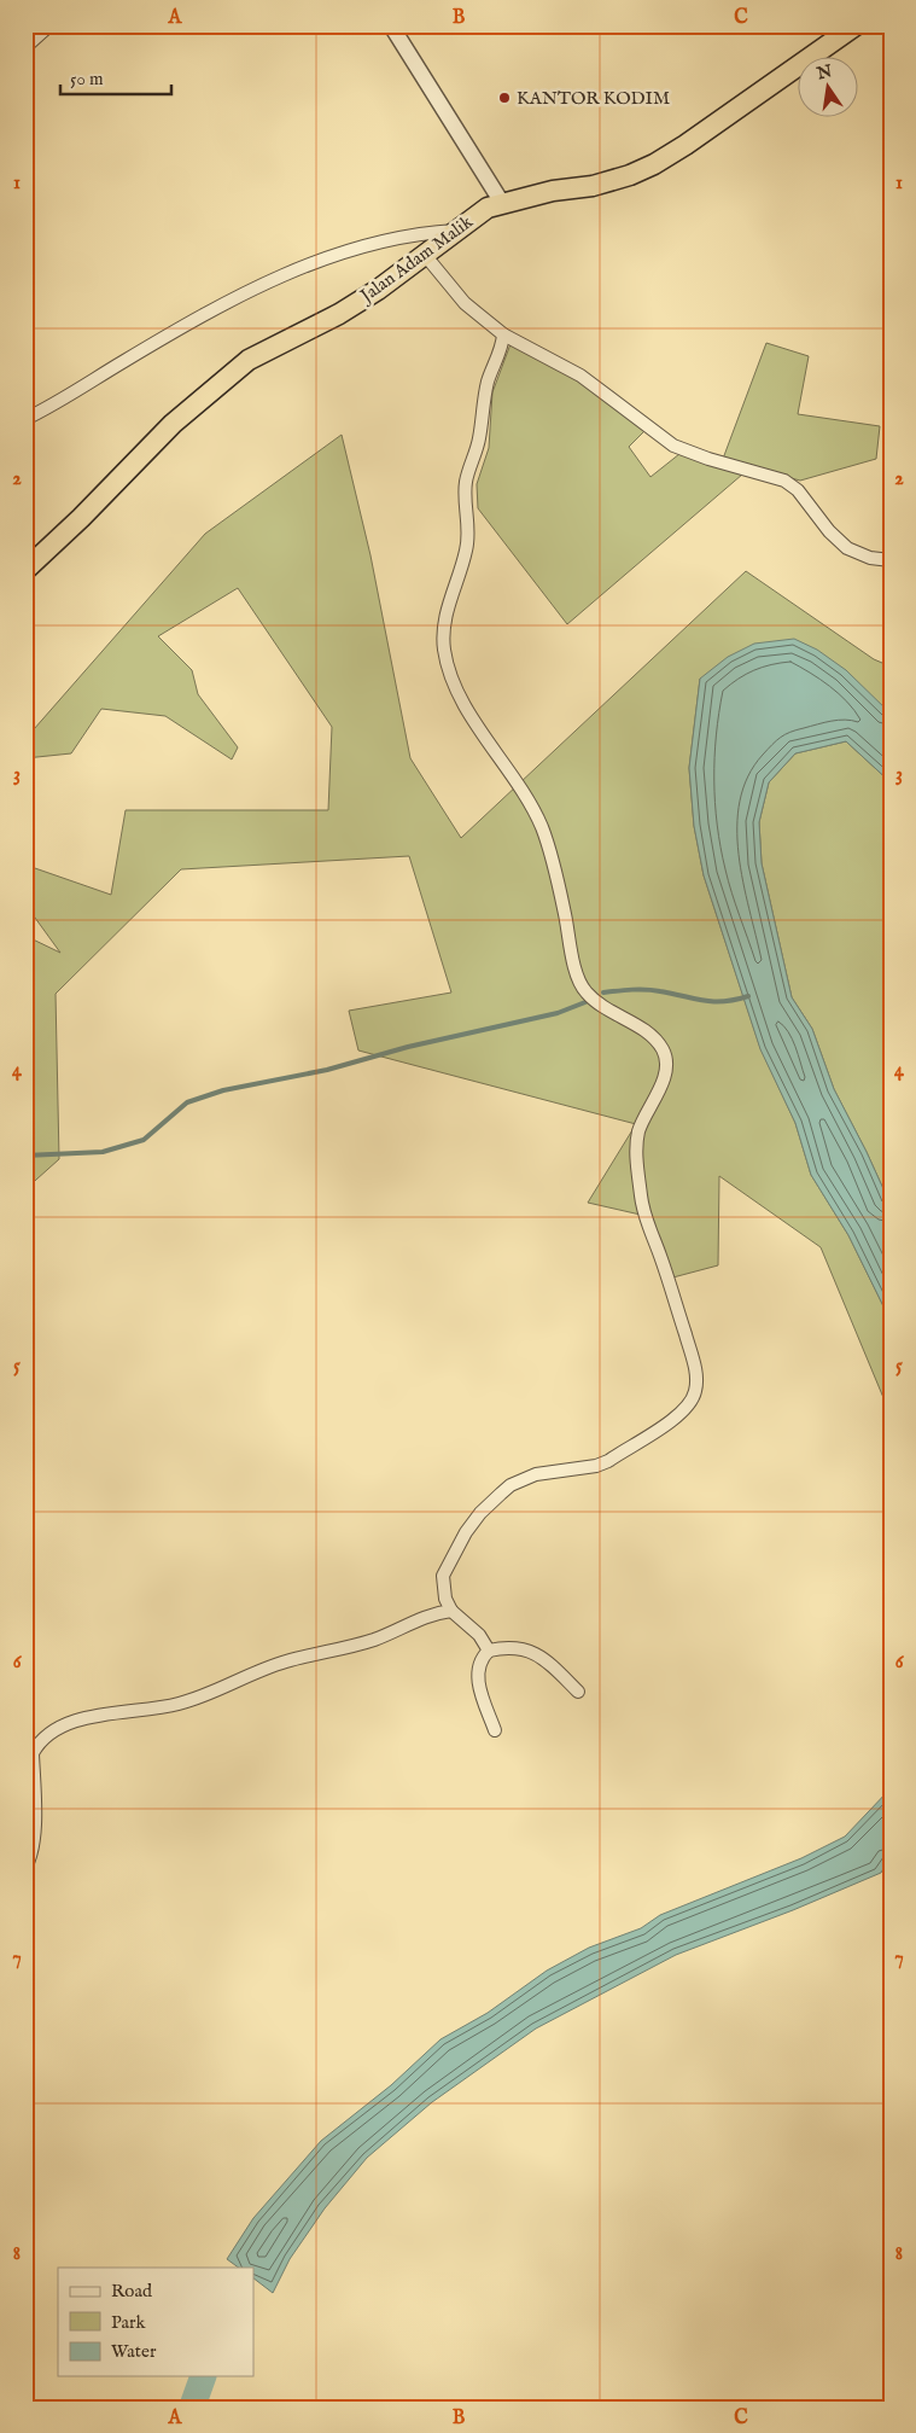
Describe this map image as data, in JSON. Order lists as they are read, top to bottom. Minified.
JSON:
{"streets":{"highway":["Jalan Adam Malik"]},"places":["KANTOR KODIM"],"legend":["Road","Park","Water"],"scale_bar":"50 m","north":"top","grid":{"columns":["A","B","C"],"rows":["1","2","3","4","5","6","7","8"]}}
